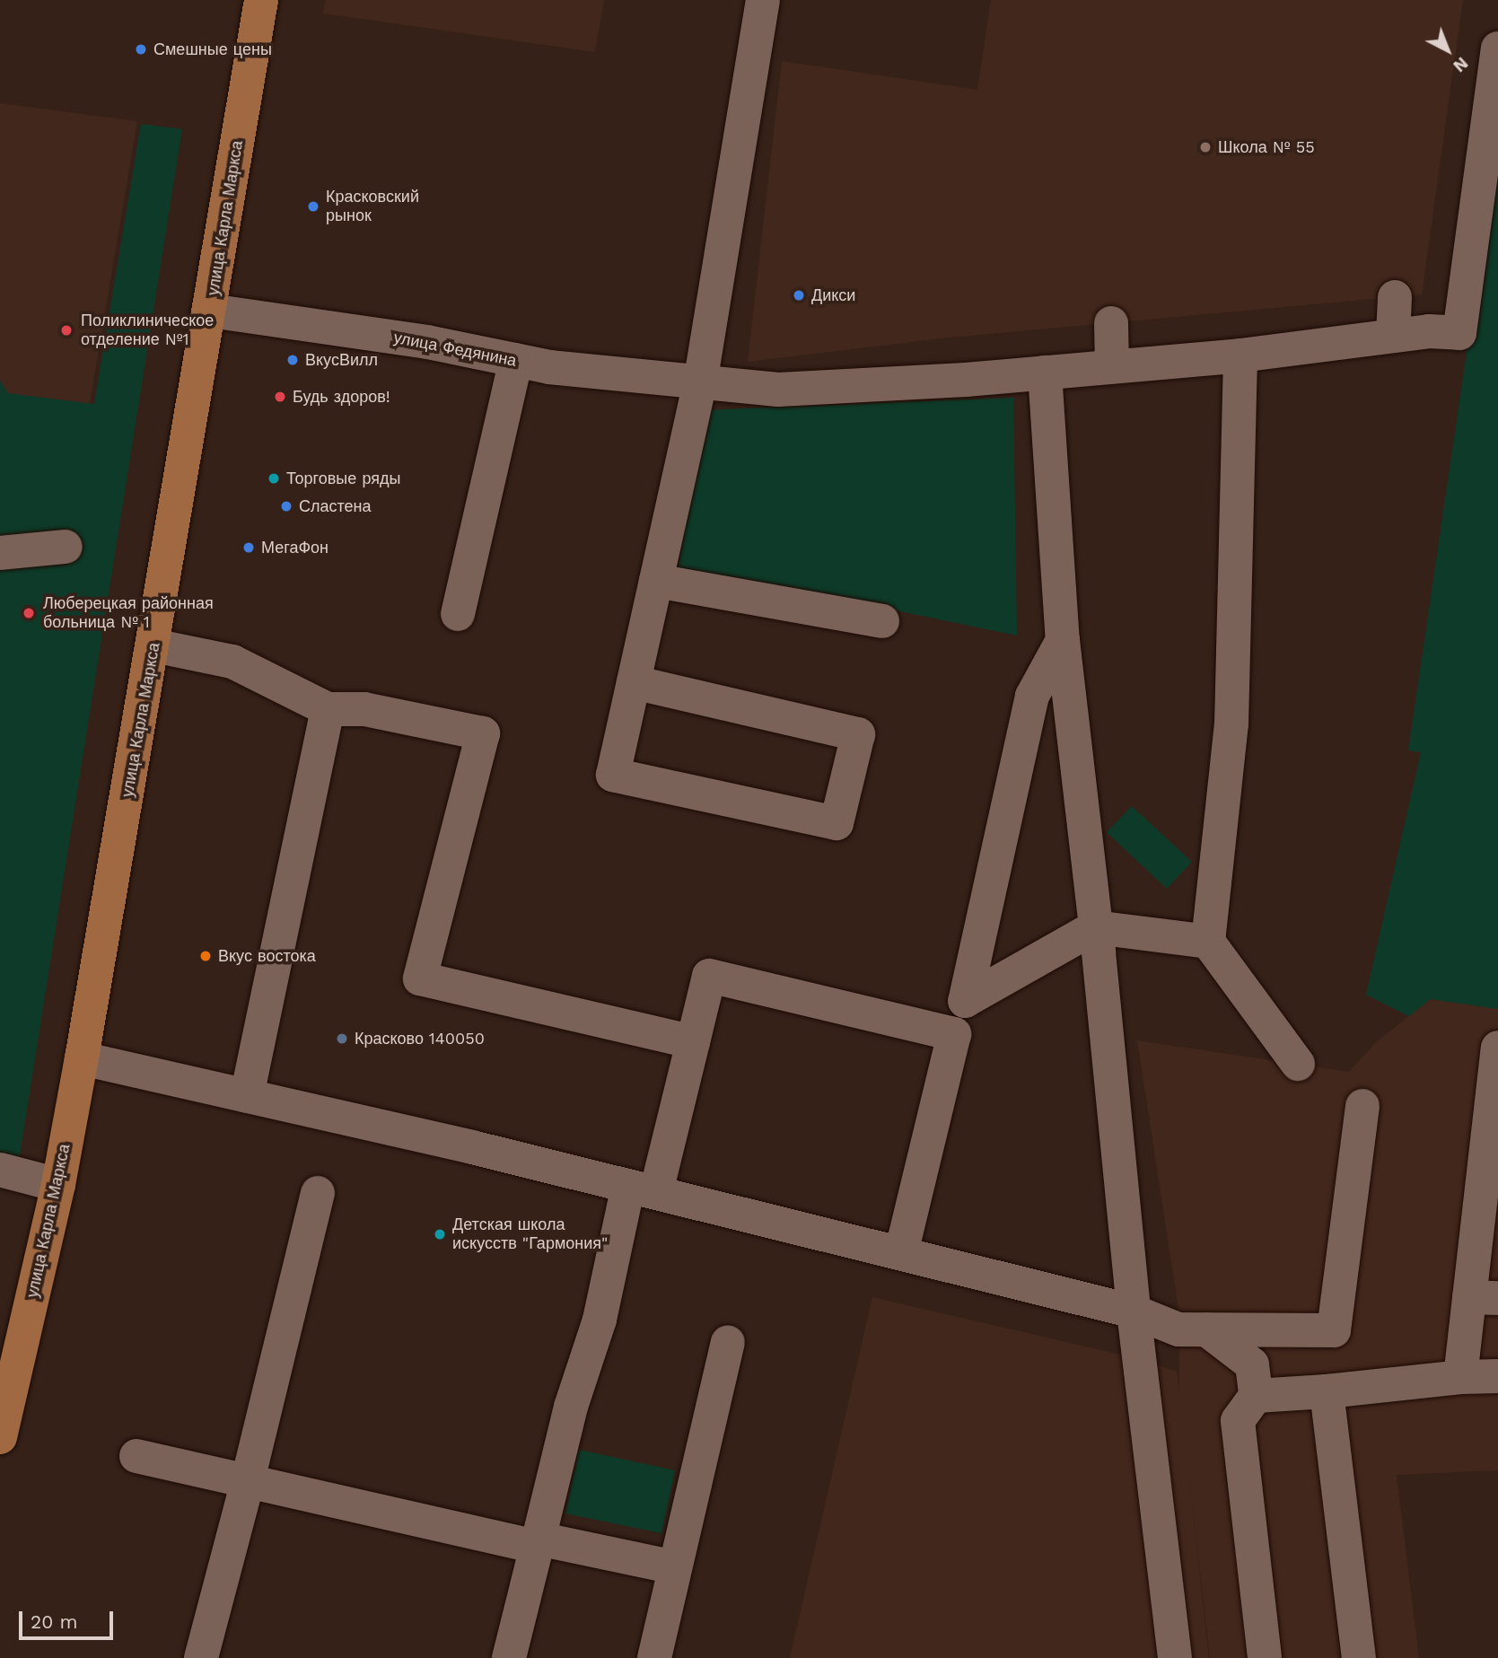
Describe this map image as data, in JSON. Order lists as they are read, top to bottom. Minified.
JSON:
{"streets":{"main road":["улица Карла Маркса"],"street":["улица Федянина"]},"crossings":[["улица Карла Маркса","улица Федянина"]],"places":["Смешные цены","Школа № 55","Красковский рынок","Дикси","Поликлиническое отделение №1","ВкусВилл","Будь здоров!","Торговые ряды","Сластена","МегаФон","Люберецкая районная больница № 1","Вкус востока","Красково 140050","Детская школа искусств \"Гармония\""],"scale_bar":"20 m","north":"bottom right"}
